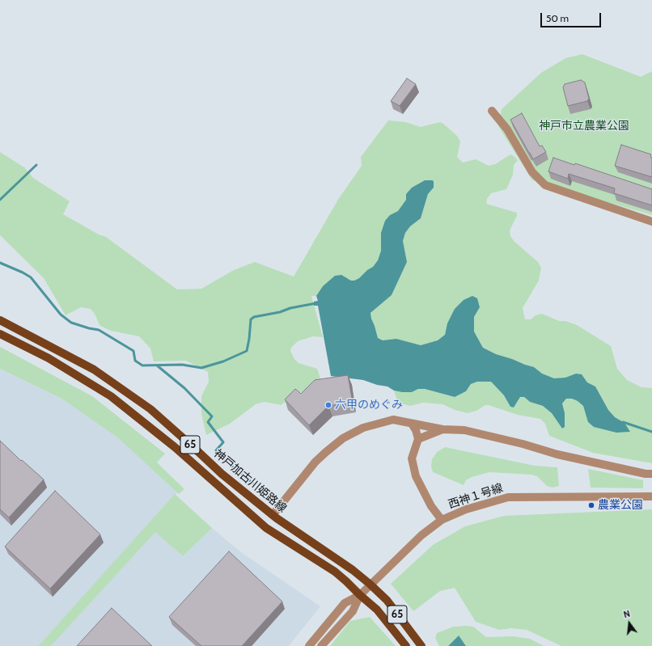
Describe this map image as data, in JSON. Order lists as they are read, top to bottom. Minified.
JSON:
{"streets":{"main road":["65","神戸加古川姫路線"],"street":["西神１号線"]},"crossings":[["神戸加古川姫路線","西神１号線"]],"parks":["神戸市立農業公園"],"places":["六甲のめぐみ","農業公園"],"scale_bar":"50 m","north":"top"}
